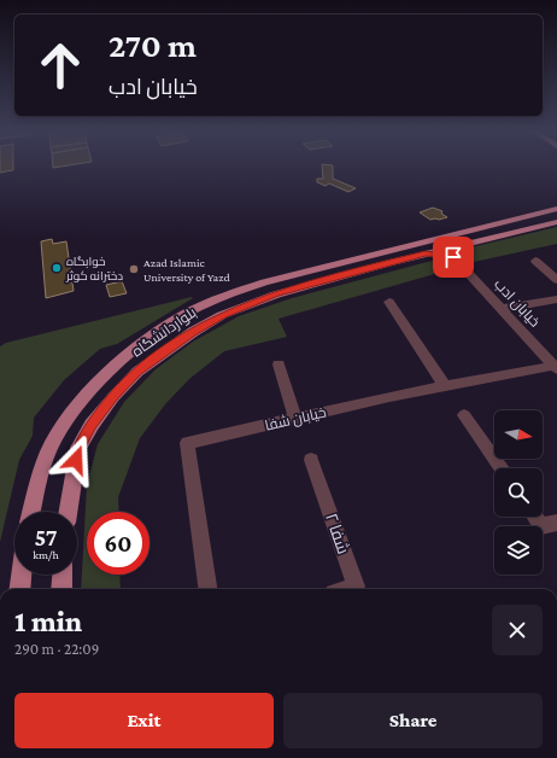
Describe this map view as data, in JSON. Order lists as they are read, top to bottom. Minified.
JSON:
{"streets":{"main road":["بلواردانشگاه"],"street":["خیابان ادب","خیابان شفا","شفا ۲"]},"crossings":[["خیابان ادب","خیابان شفا"]],"places":["خوابگاه دخترانه کوثر","Azad Islamic University of Yazd"],"north":"right","page":{"turn":["270 m","خیابان ادب"],"speed":"57 km/h","limit":"60","heading":["1 min","290 m · 22:09"],"buttons":["Exit","Share"]}}
